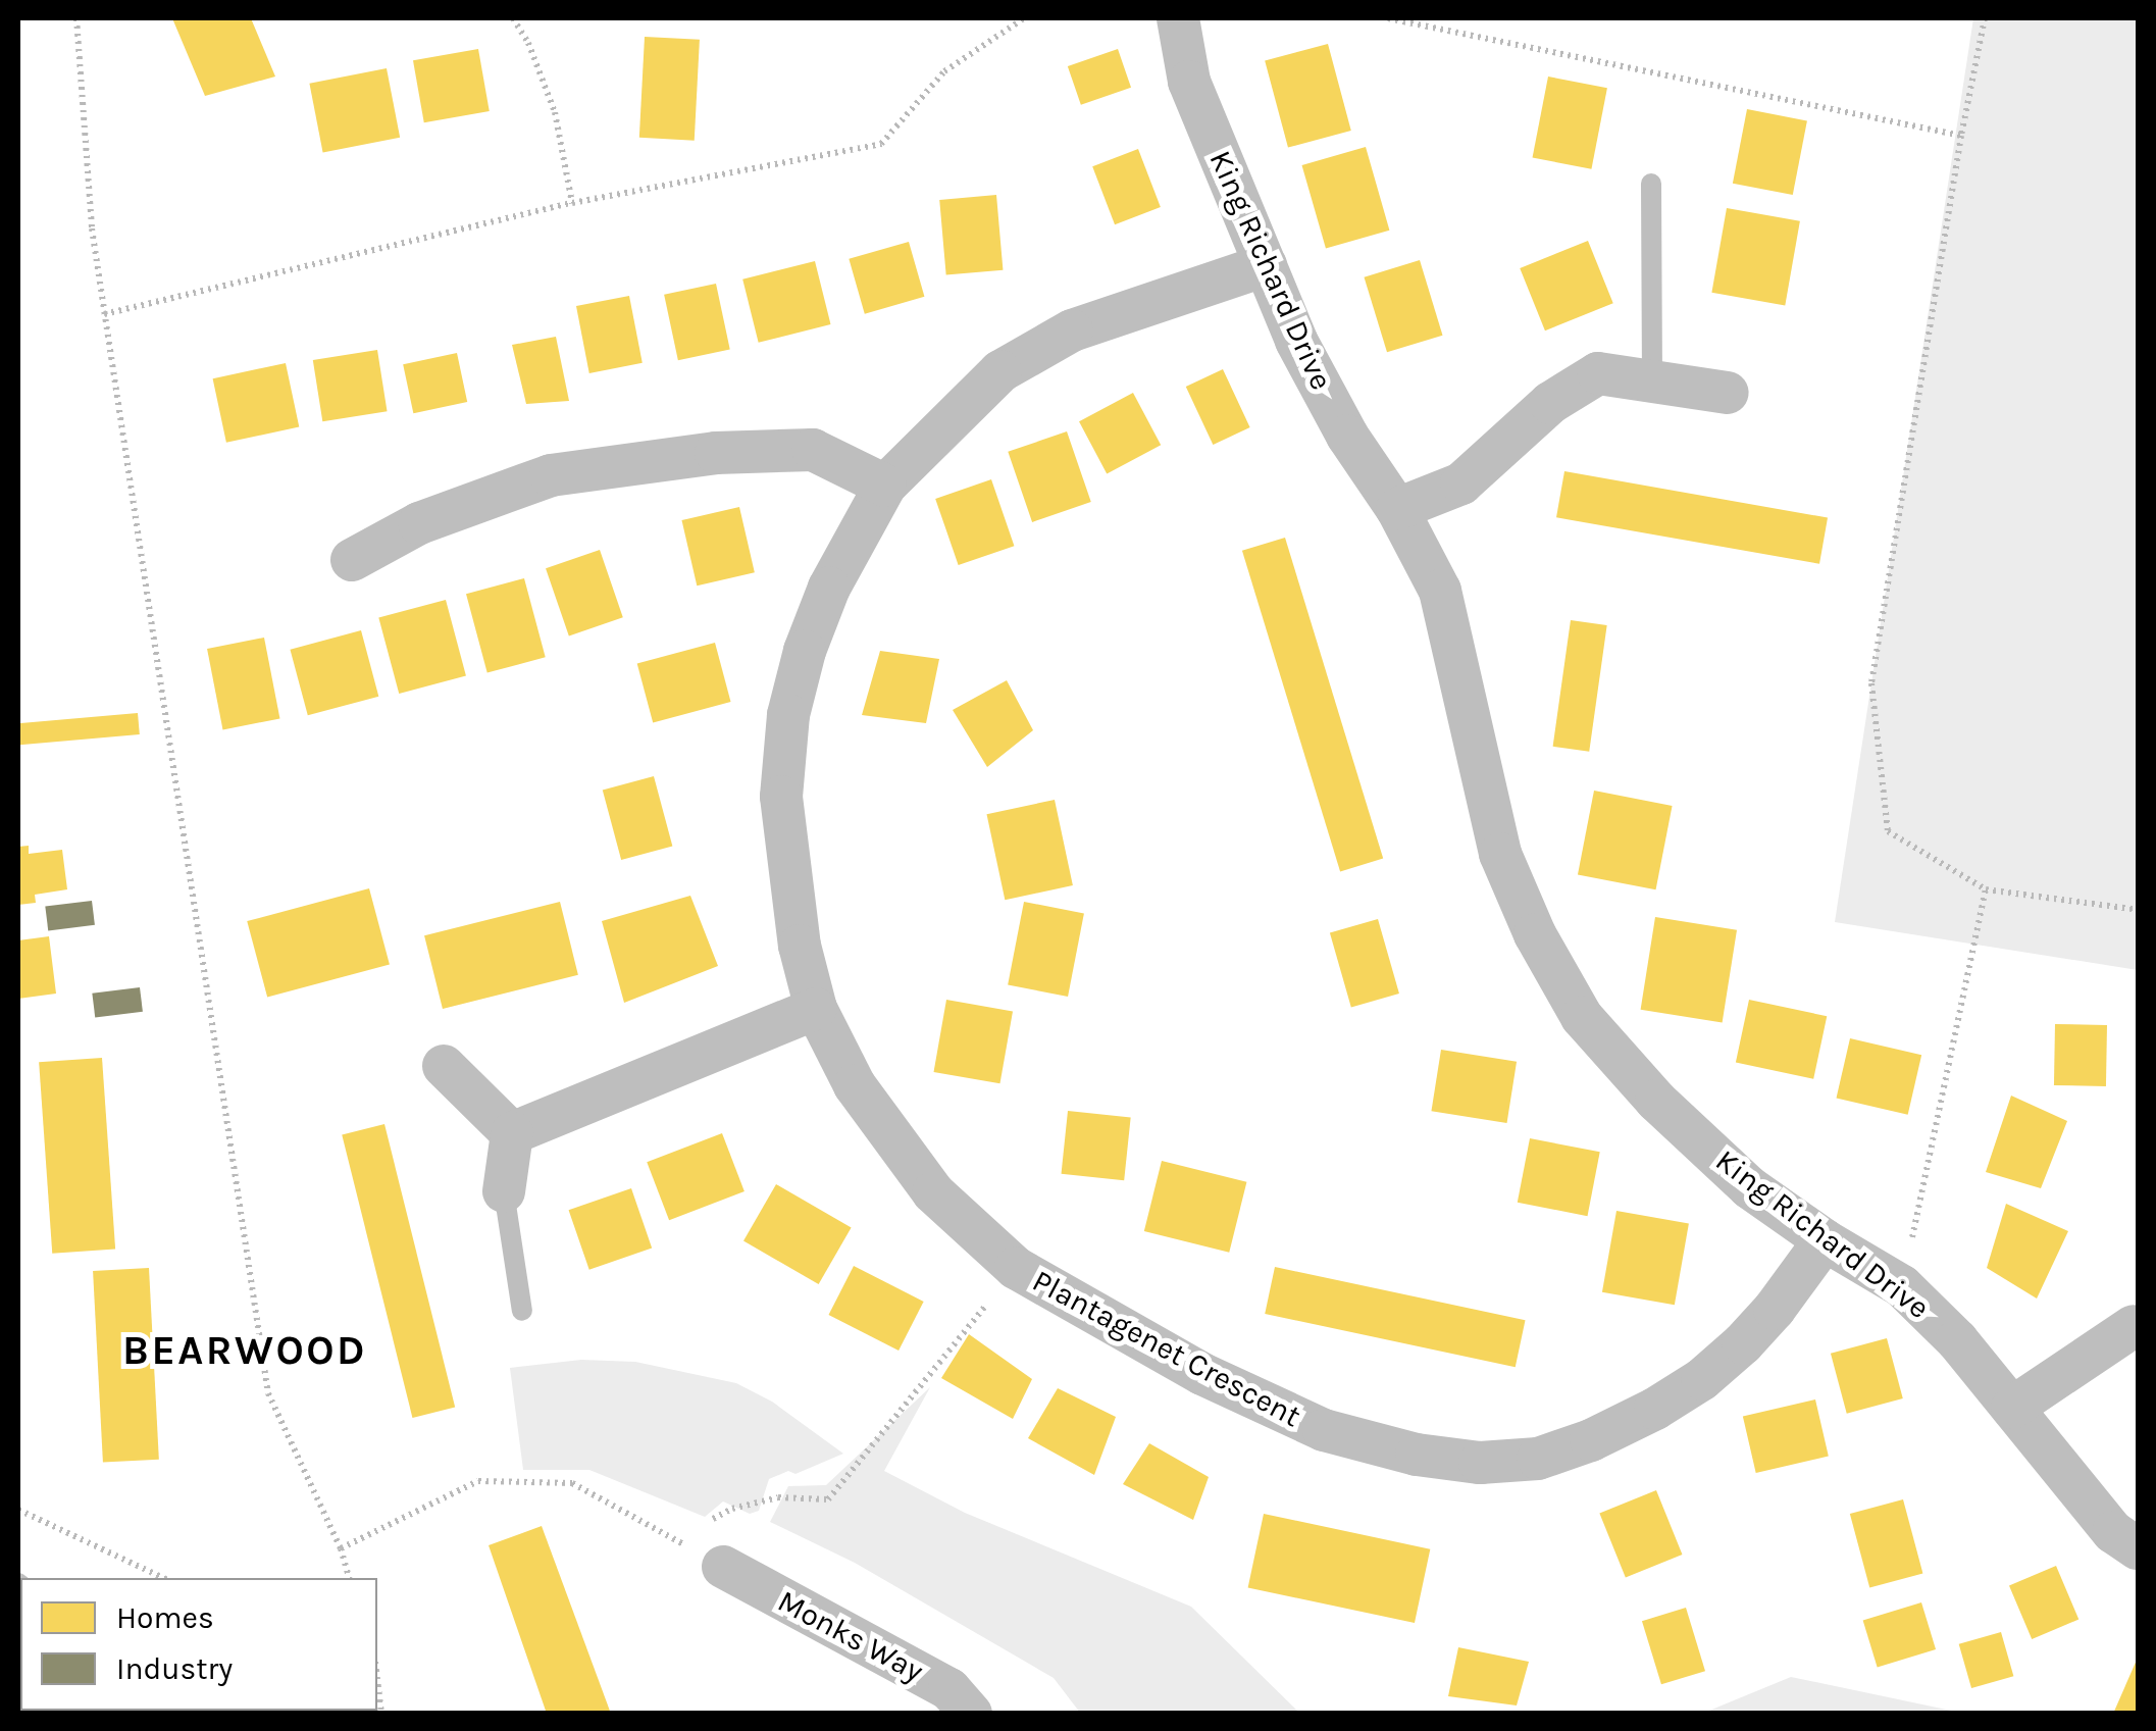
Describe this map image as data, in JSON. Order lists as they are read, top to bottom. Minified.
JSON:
{"streets":{"street":["King Richard Drive","Plantagenet Crescent","Monks Way"]},"crossings":[["King Richard Drive","Plantagenet Crescent"]],"districts":["BEARWOOD"],"legend":["Homes","Industry"]}
